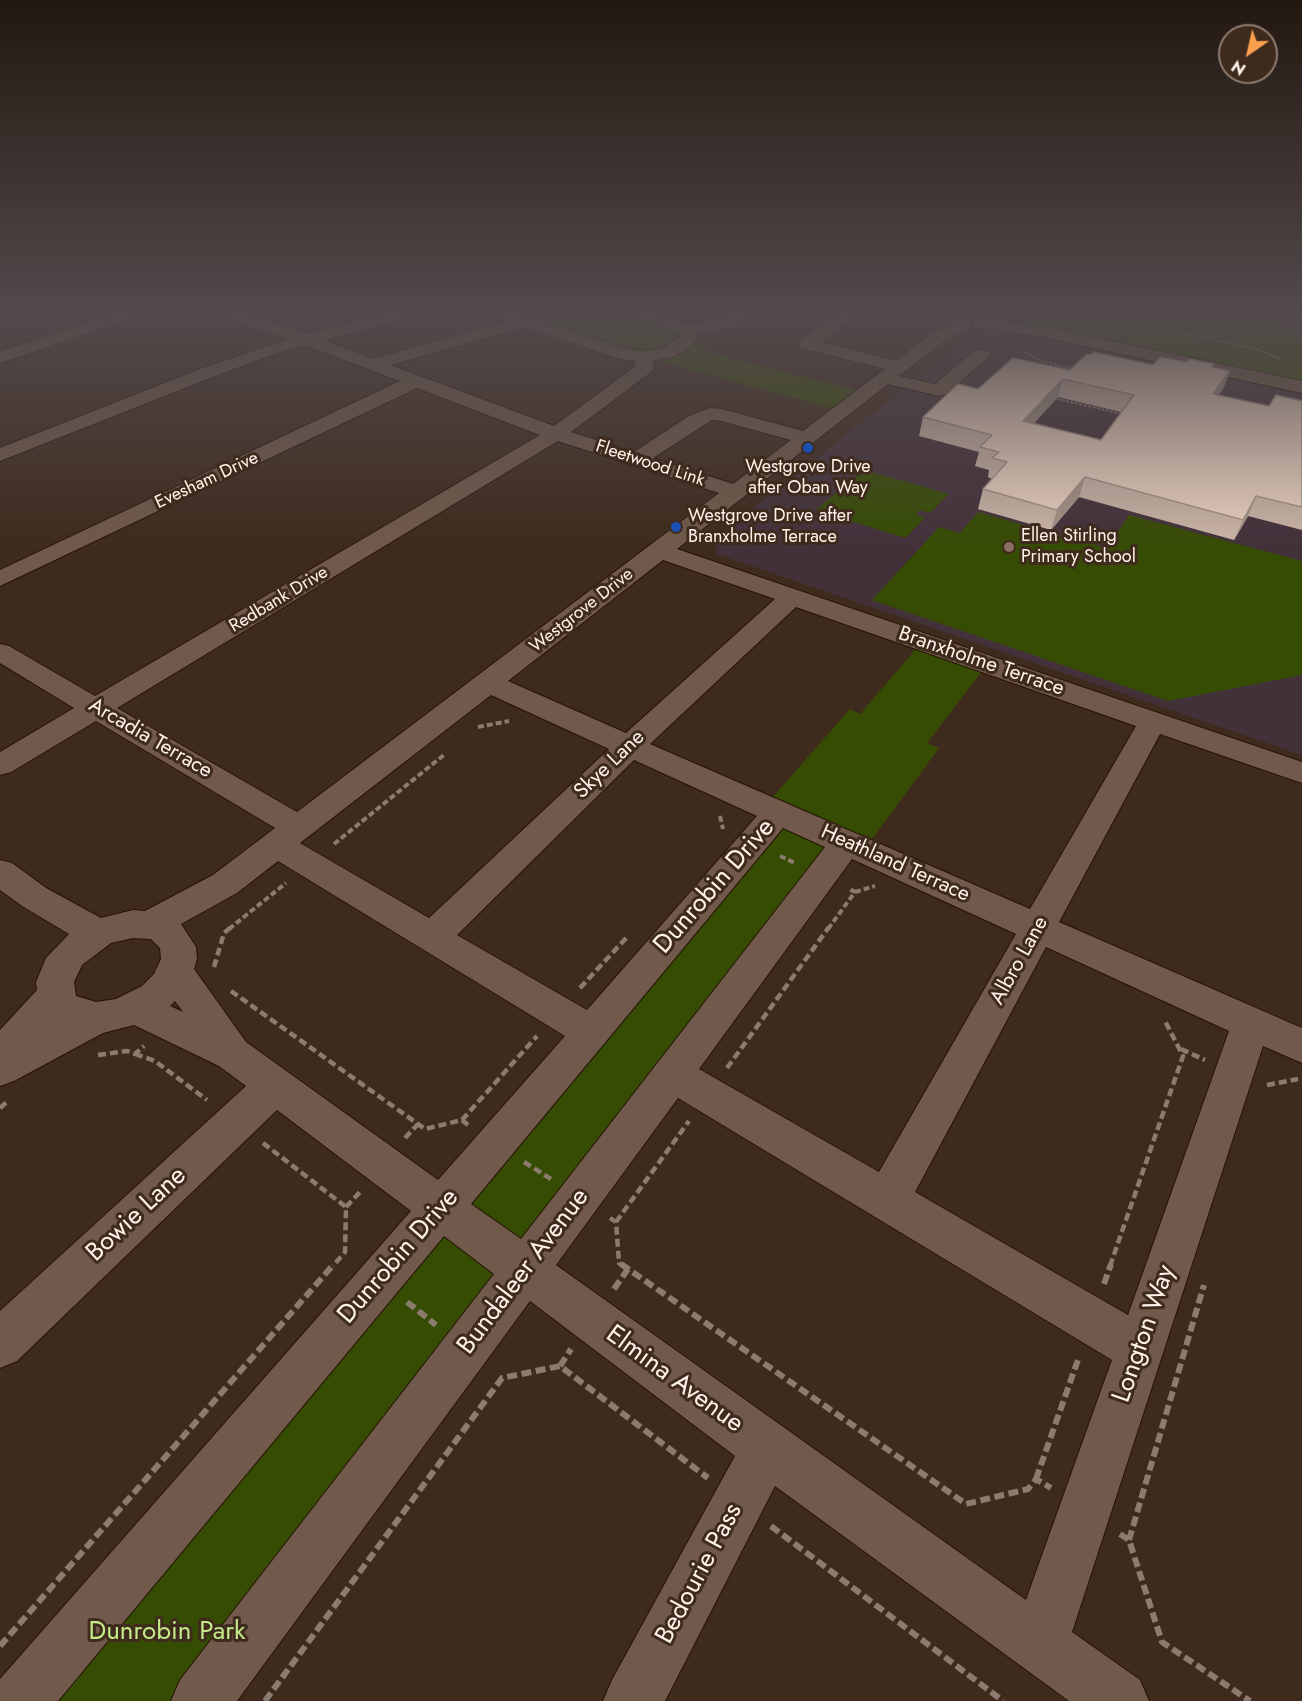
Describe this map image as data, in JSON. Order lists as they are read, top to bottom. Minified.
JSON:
{"streets":{"street":["Fleetwood Link","Evesham Drive","Redbank Drive","Westgrove Drive","Branxholme Terrace","Arcadia Terrace","Skye Lane","Heathland Terrace","Dunrobin Drive","Albro Lane","Bowie Lane","Bundaleer Avenue","Longton Way","Elmina Avenue","Bedourie Pass"]},"crossings":[["Fleetwood Link","Redbank Drive"],["Fleetwood Link","Westgrove Drive"],["Redbank Drive","Arcadia Terrace"],["Westgrove Drive","Branxholme Terrace"],["Westgrove Drive","Arcadia Terrace"],["Westgrove Drive","Heathland Terrace"],["Westgrove Drive","Elmina Avenue"],["Branxholme Terrace","Skye Lane"],["Branxholme Terrace","Albro Lane"],["Skye Lane","Heathland Terrace"],["Heathland Terrace","Dunrobin Drive"],["Heathland Terrace","Albro Lane"],["Heathland Terrace","Bundaleer Avenue"],["Heathland Terrace","Longton Way"],["Dunrobin Drive","Elmina Avenue"],["Bowie Lane","Elmina Avenue"],["Bundaleer Avenue","Elmina Avenue"],["Longton Way","Elmina Avenue"],["Elmina Avenue","Bedourie Pass"]],"parks":["Dunrobin Park"],"places":["Westgrove Drive after Oban Way","Westgrove Drive after Branxholme Terrace","Ellen Stirling Primary School"],"north":"bottom left"}
